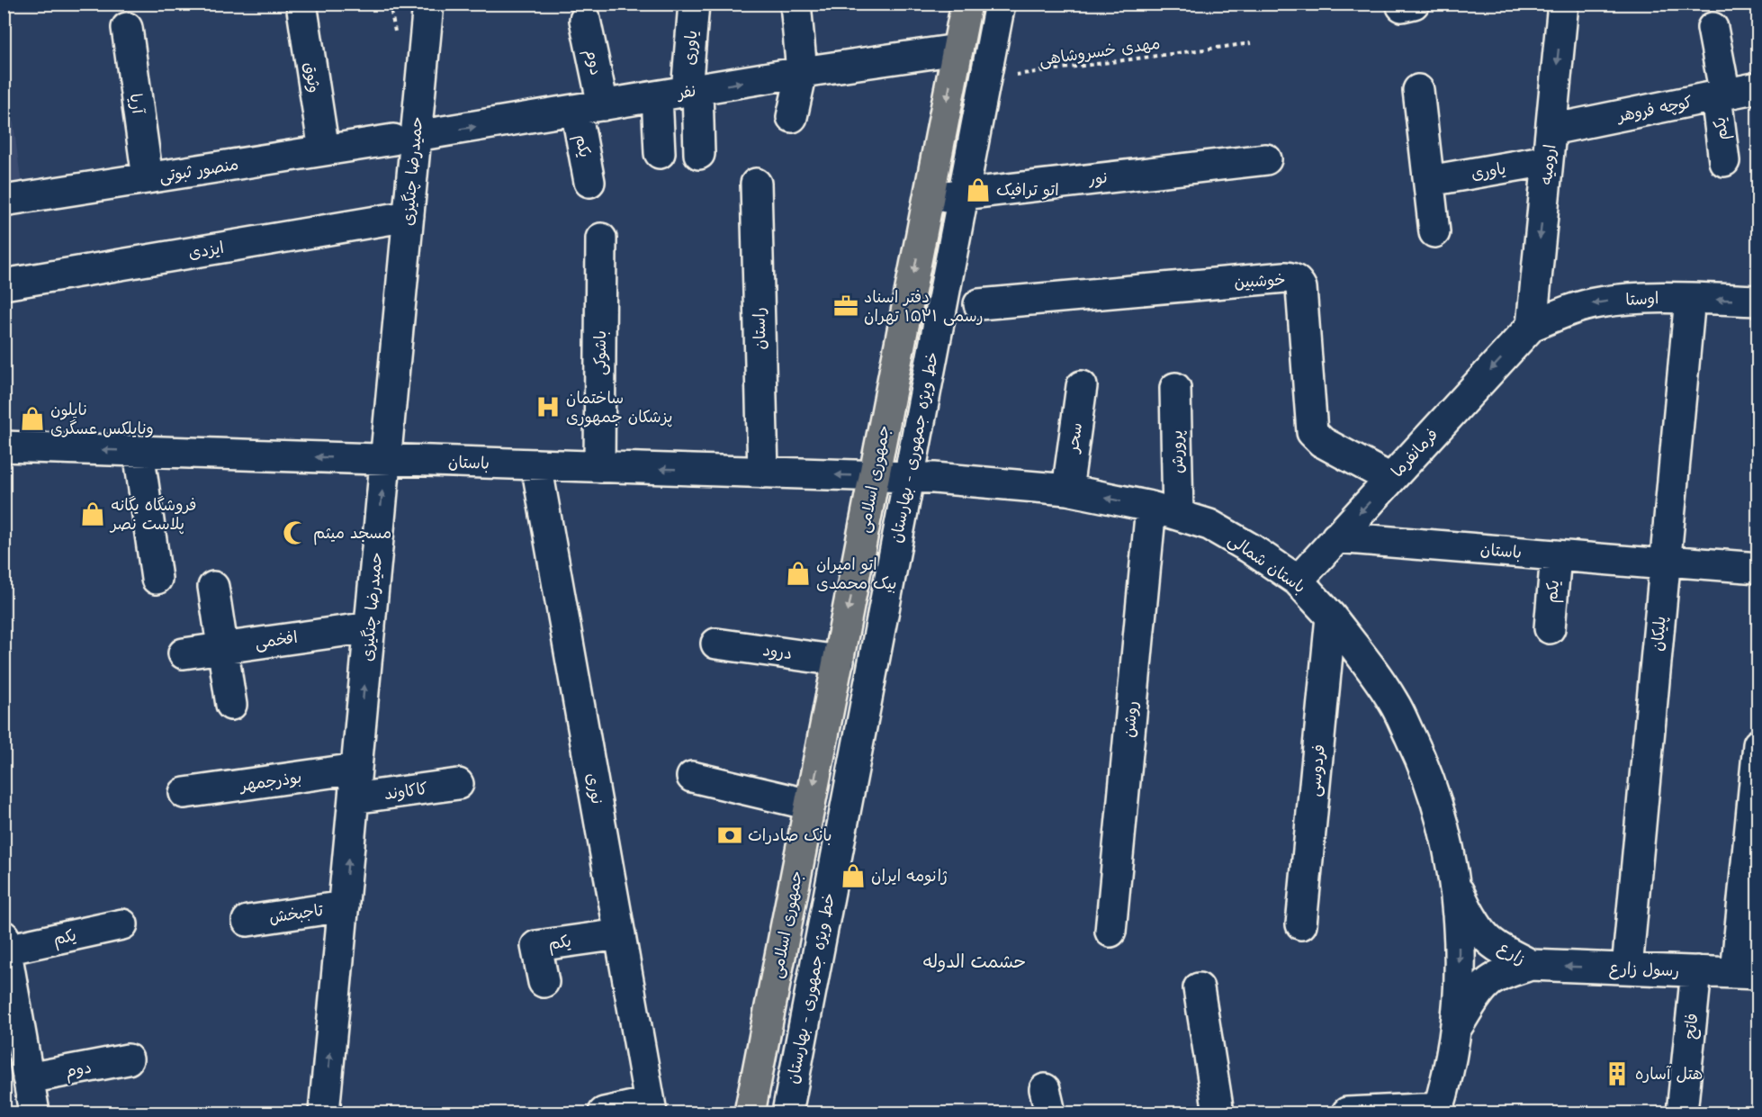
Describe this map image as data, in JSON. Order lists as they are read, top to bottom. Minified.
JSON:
{"streets":{"main road":["جمهوری اسلامی"],"street":["یاوری","دوم","وثوق","نفر","آریا","کوچه فروهر","یکم","ارومیه","منصور ثبوتی","حمیدرضا چنگیزی","نور","ایزدی","خوشبین","اوستا","راستان","باشوکی","سحر","خط ویژه جمهوری - بهارستان","پرورش","فرمانفرما","باستان","باستان شمالی","پلیکان","افخمی","درود","روشن","فردوسی","بوذرجمهر","نوری","کاکاوند","تاجبخش","زارع","رسول زارع","فاتح"],"path":["مهدی خسروشاهی"]},"crossings":[["یاوری","نفر"],["یاوری","ارومیه"],["مهدی خسروشاهی","خط ویژه جمهوری - بهارستان"],["دوم","نفر"],["دوم","یکم"],["وثوق","منصور ثبوتی"],["نفر","یکم"],["نفر","منصور ثبوتی"],["نفر","حمیدرضا چنگیزی"],["نفر","جمهوری اسلامی"],["آریا","منصور ثبوتی"],["کوچه فروهر","یکم"],["کوچه فروهر","ارومیه"],["یکم","باستان"],["یکم","نوری"],["ارومیه","اوستا"],["ارومیه","فرمانفرما"],["منصور ثبوتی","حمیدرضا چنگیزی"],["حمیدرضا چنگیزی","ایزدی"],["حمیدرضا چنگیزی","باستان"],["حمیدرضا چنگیزی","افخمی"],["حمیدرضا چنگیزی","بوذرجمهر"],["حمیدرضا چنگیزی","کاکاوند"],["حمیدرضا چنگیزی","تاجبخش"],["نور","خط ویژه جمهوری - بهارستان"],["نور","جمهوری اسلامی"],["خوشبین","فرمانفرما"],["اوستا","فرمانفرما"],["اوستا","پلیکان"],["راستان","باستان"],["باشوکی","باستان"],["سحر","باستان شمالی"],["خط ویژه جمهوری - بهارستان","باستان"],["خط ویژه جمهوری - بهارستان","باستان شمالی"],["پرورش","باستان شمالی"],["پرورش","روشن"],["فرمانفرما","باستان"],["فرمانفرما","باستان شمالی"],["باستان","جمهوری اسلامی"],["باستان","باستان شمالی"],["باستان","پلیکان"],["باستان","نوری"],["جمهوری اسلامی","درود"],["باستان شمالی","روشن"],["باستان شمالی","فردوسی"],["باستان شمالی","زارع"],["پلیکان","رسول زارع"],["زارع","رسول زارع"],["رسول زارع","فاتح"]],"one_way":["نفر","اوستا","فرمانفرما","باستان","جمهوری اسلامی","رسول زارع"],"districts":["حشمت الدوله"],"places":{"shop":["اتو ترافیک","نایلون ونایلکس عسگری","فروشگاه یگانه پلاست نصر","اتو امیران بیک محمدی","ژانومه ایران"],"office":["دفتر اسناد رسمی ۱۵۲۱ تهران"],"hospital":["ساختمان پزشکان جمهوری"],"mosque":["مسجد میثم"],"bank":["بانک صادرات"],"building":["هتل آساره"]}}
